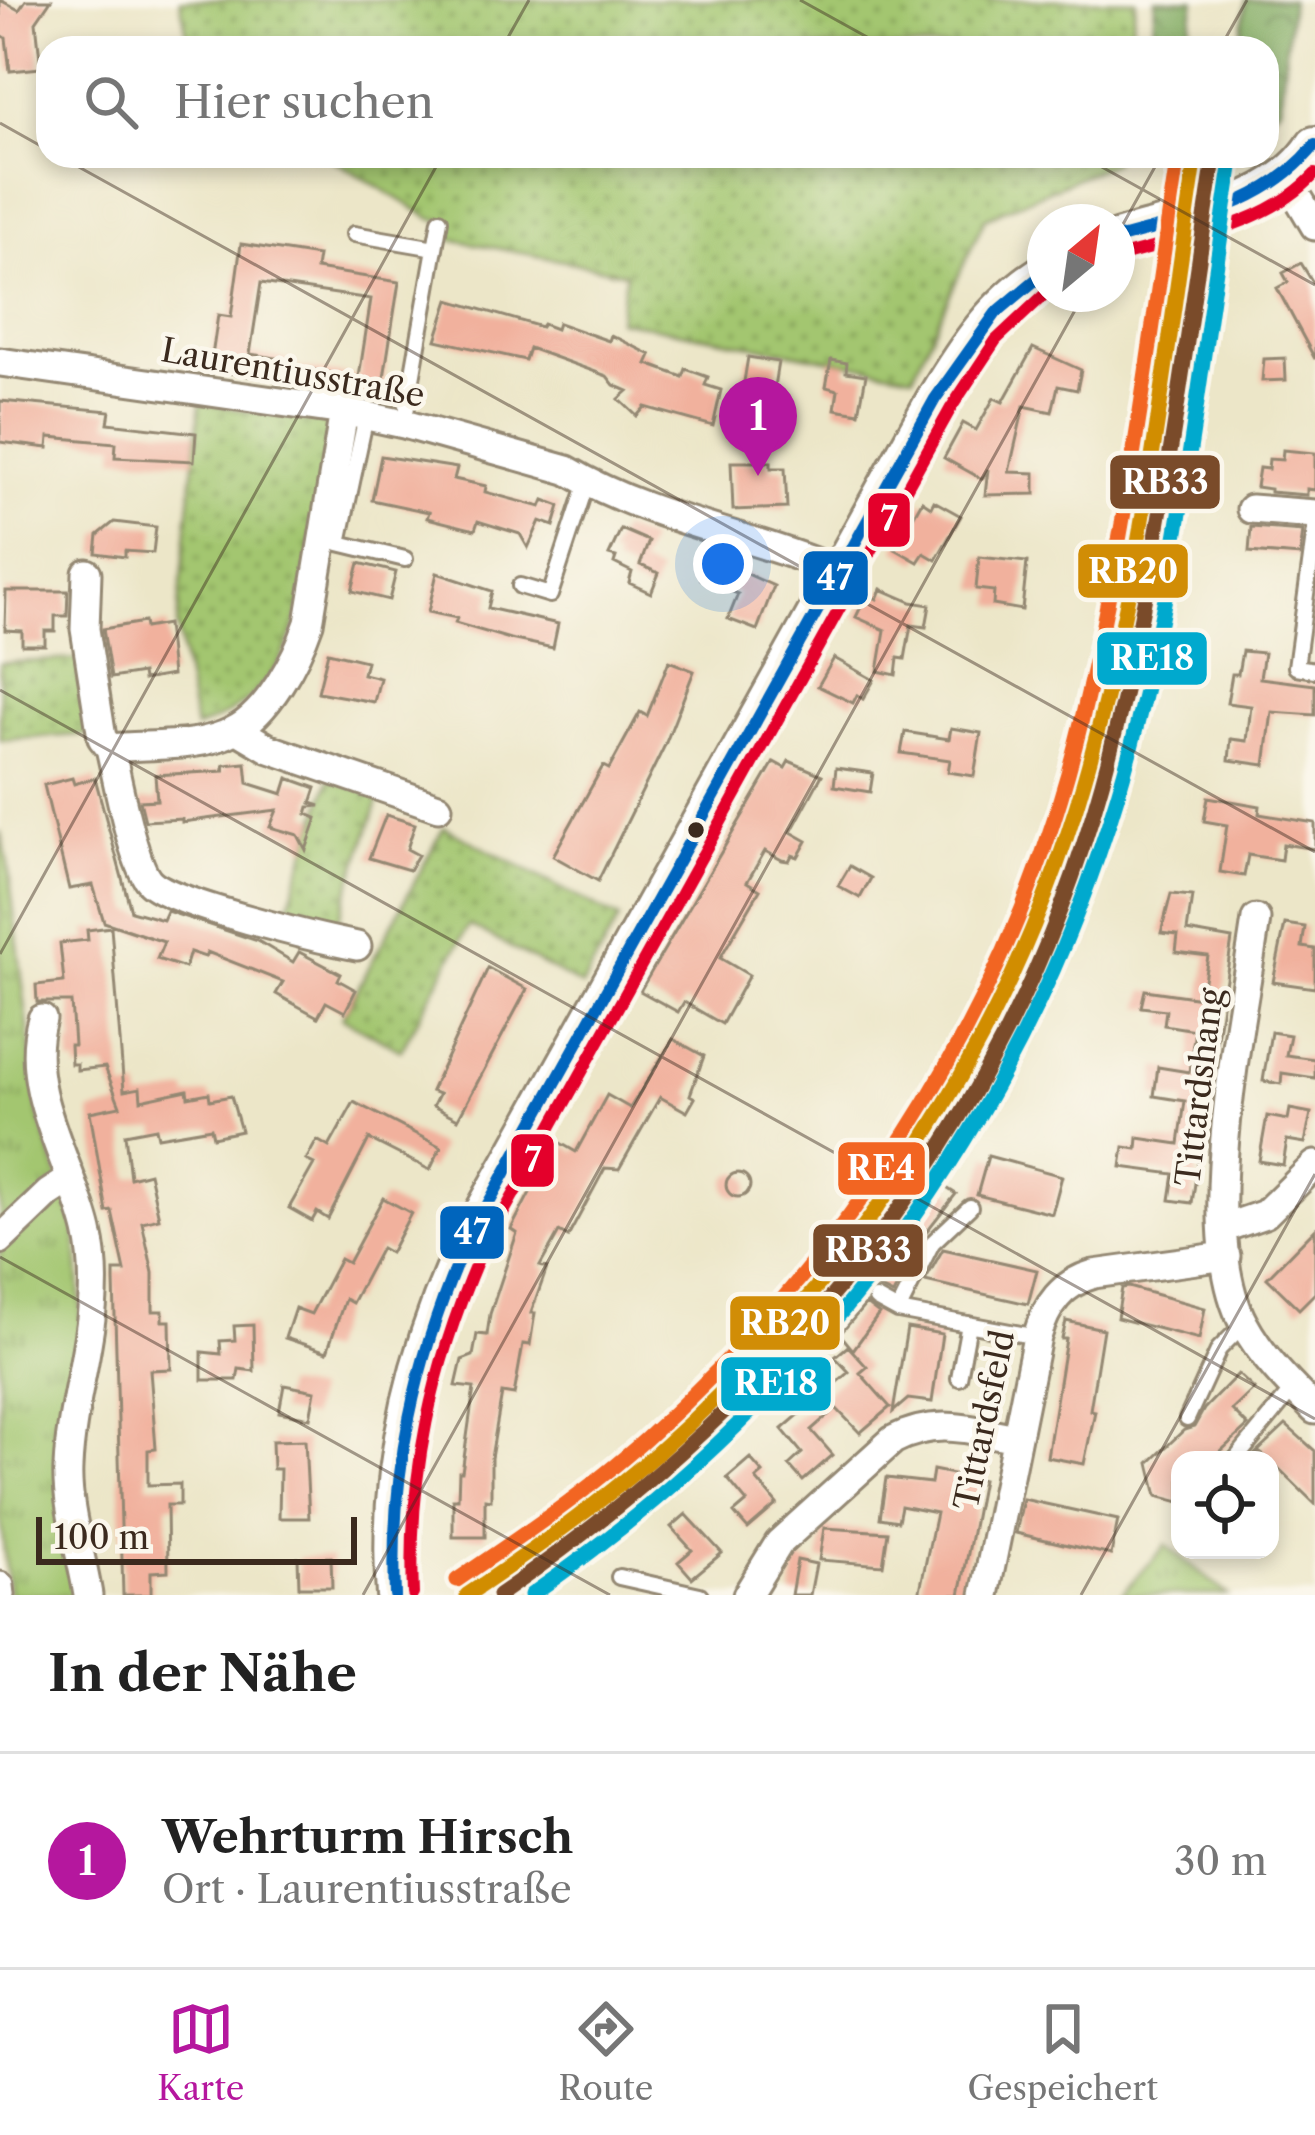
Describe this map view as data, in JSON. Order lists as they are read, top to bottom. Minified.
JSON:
{"streets":{"street":["Laurentiusstraße","Tittardshang","Tittardsfeld"]},"crossings":[["Tittardshang","Tittardsfeld"]],"lines":["transit line 47","transit line RB20","transit line RB33","transit line RE4","transit line RE18","transit line 7"],"scale_bar":"100 m","north":"top right","page":{"search":"Hier suchen","pins":"1","scale":"100 m","heading":"In der Nähe","list":[{"mark":"1","name":"Wehrturm Hirsch","note":"Ort · Laurentiusstraße","value":"30 m"}],"nav":["Karte","Route","Gespeichert"]}}
